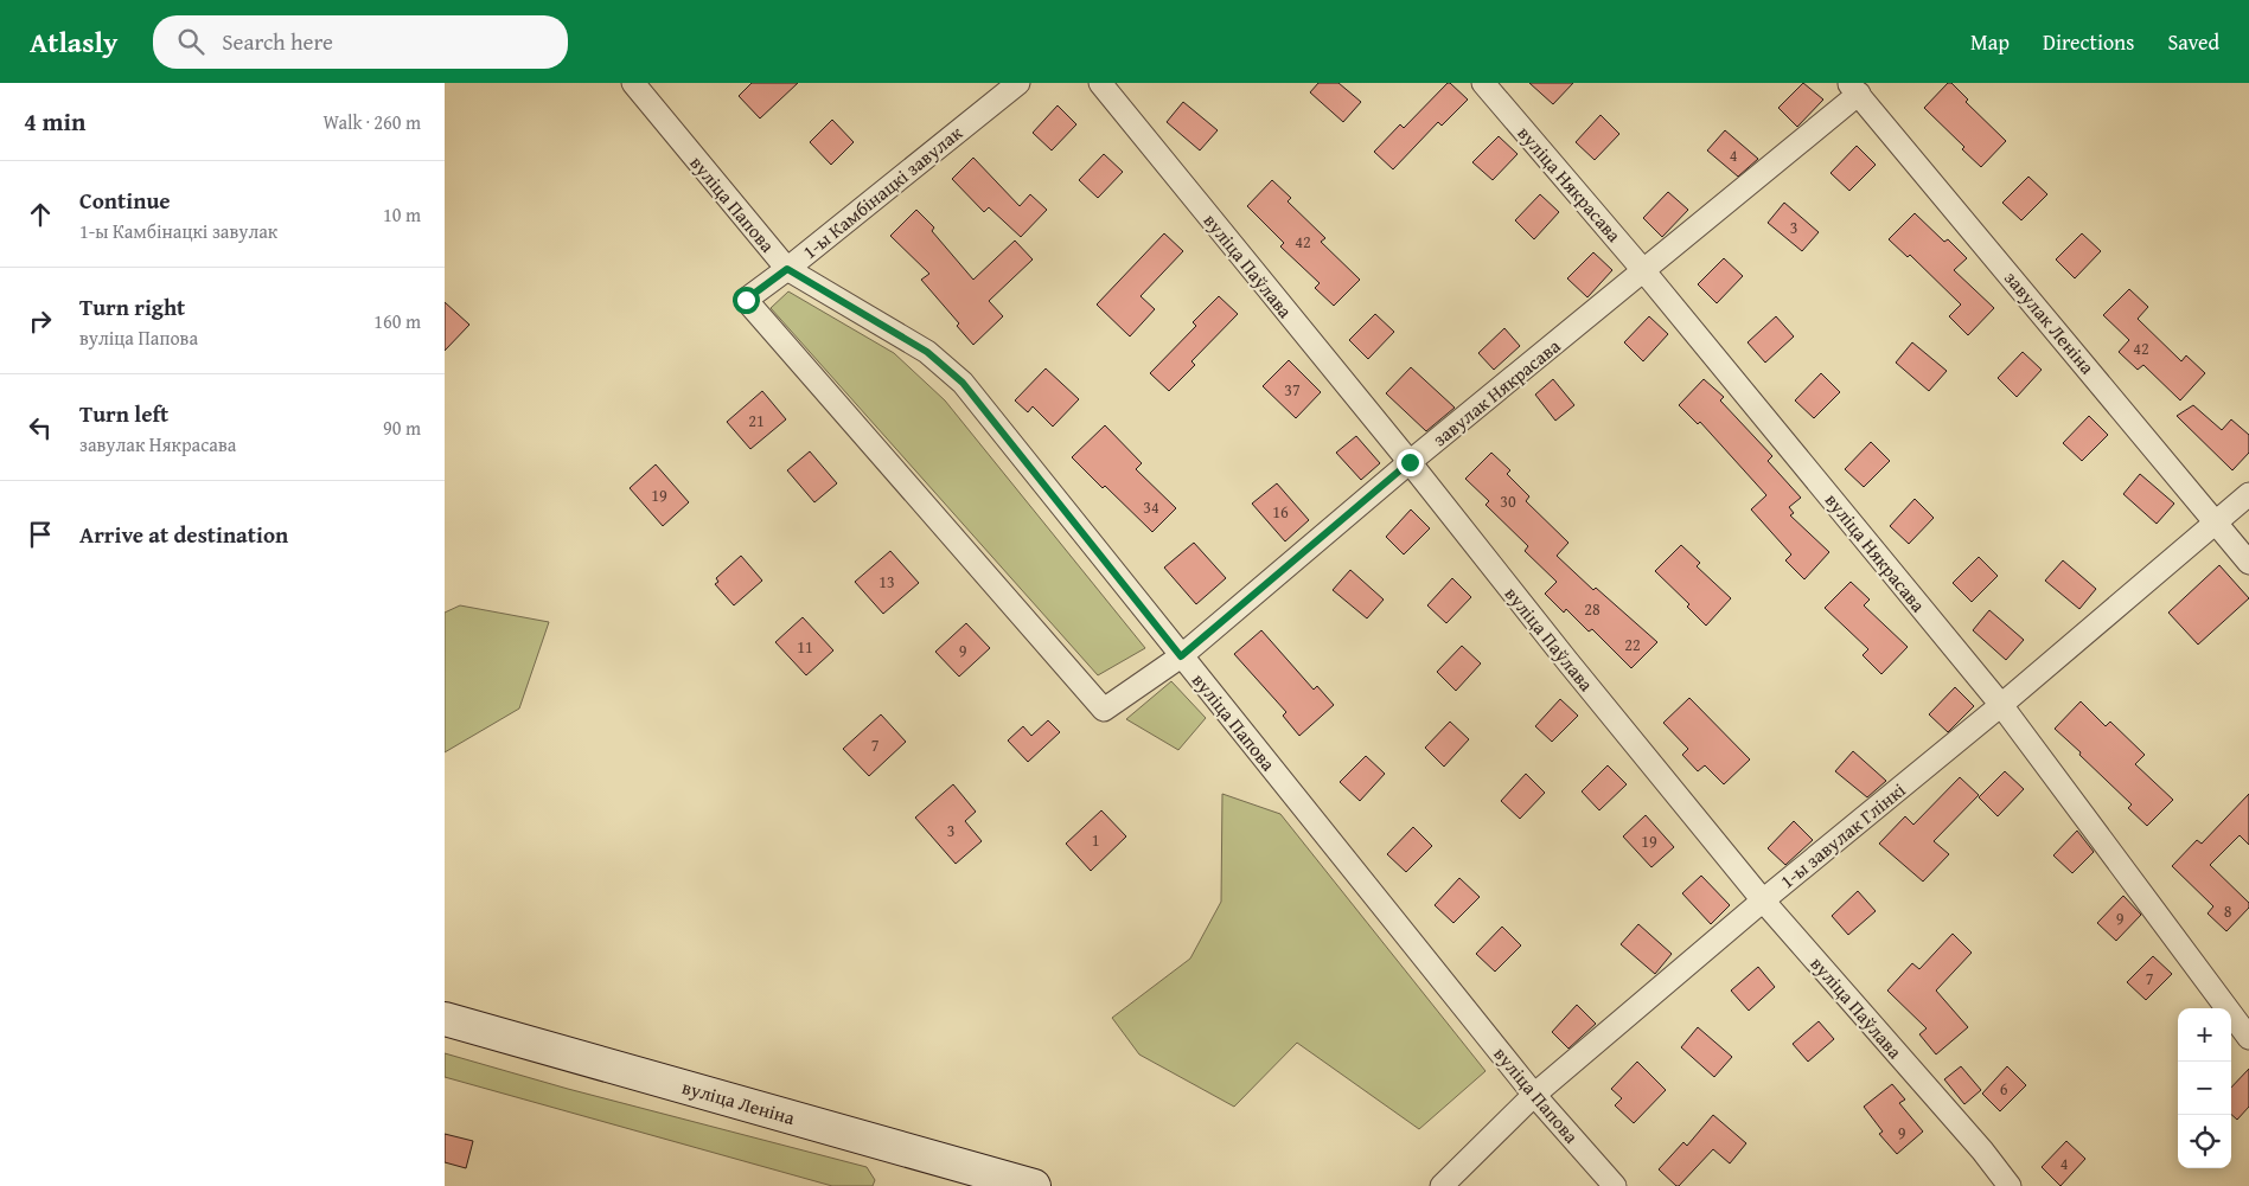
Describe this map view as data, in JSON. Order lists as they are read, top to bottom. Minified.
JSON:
{"streets":{"main road":["вуліца Леніна"],"street":["вуліца Някрасава","1-ы Камбінацкі завулак","вуліца Папова","вуліца Паўлава","завулак Леніна","завулак Някрасава","1-ы завулак Глінкі"]},"crossings":[["вуліца Някрасава","завулак Някрасава"],["вуліца Някрасава","1-ы завулак Глінкі"],["1-ы Камбінацкі завулак","вуліца Папова"],["1-ы Камбінацкі завулак","завулак Някрасава"],["вуліца Папова","завулак Някрасава"],["вуліца Папова","1-ы завулак Глінкі"],["вуліца Паўлава","завулак Някрасава"],["вуліца Паўлава","1-ы завулак Глінкі"],["завулак Леніна","завулак Някрасава"],["завулак Леніна","1-ы завулак Глінкі"]],"house_numbers":["4","3","42","42","37","21","19","30","34","16","13","28","22","11","9","7","3","1","19","8","9","7","6","9","4"],"page":{"header":"Atlasly","search":"Search here","nav":["Map","Directions","Saved"],"heading":["4 min","Walk · 260 m"],"list":[["Continue","1-ы Камбінацкі завулак","10 m"],["Turn right","вуліца Папова","160 m"],["Turn left","завулак Някрасава","90 m"],"Arrive at destination"],"map_buttons":["+","−"]}}
